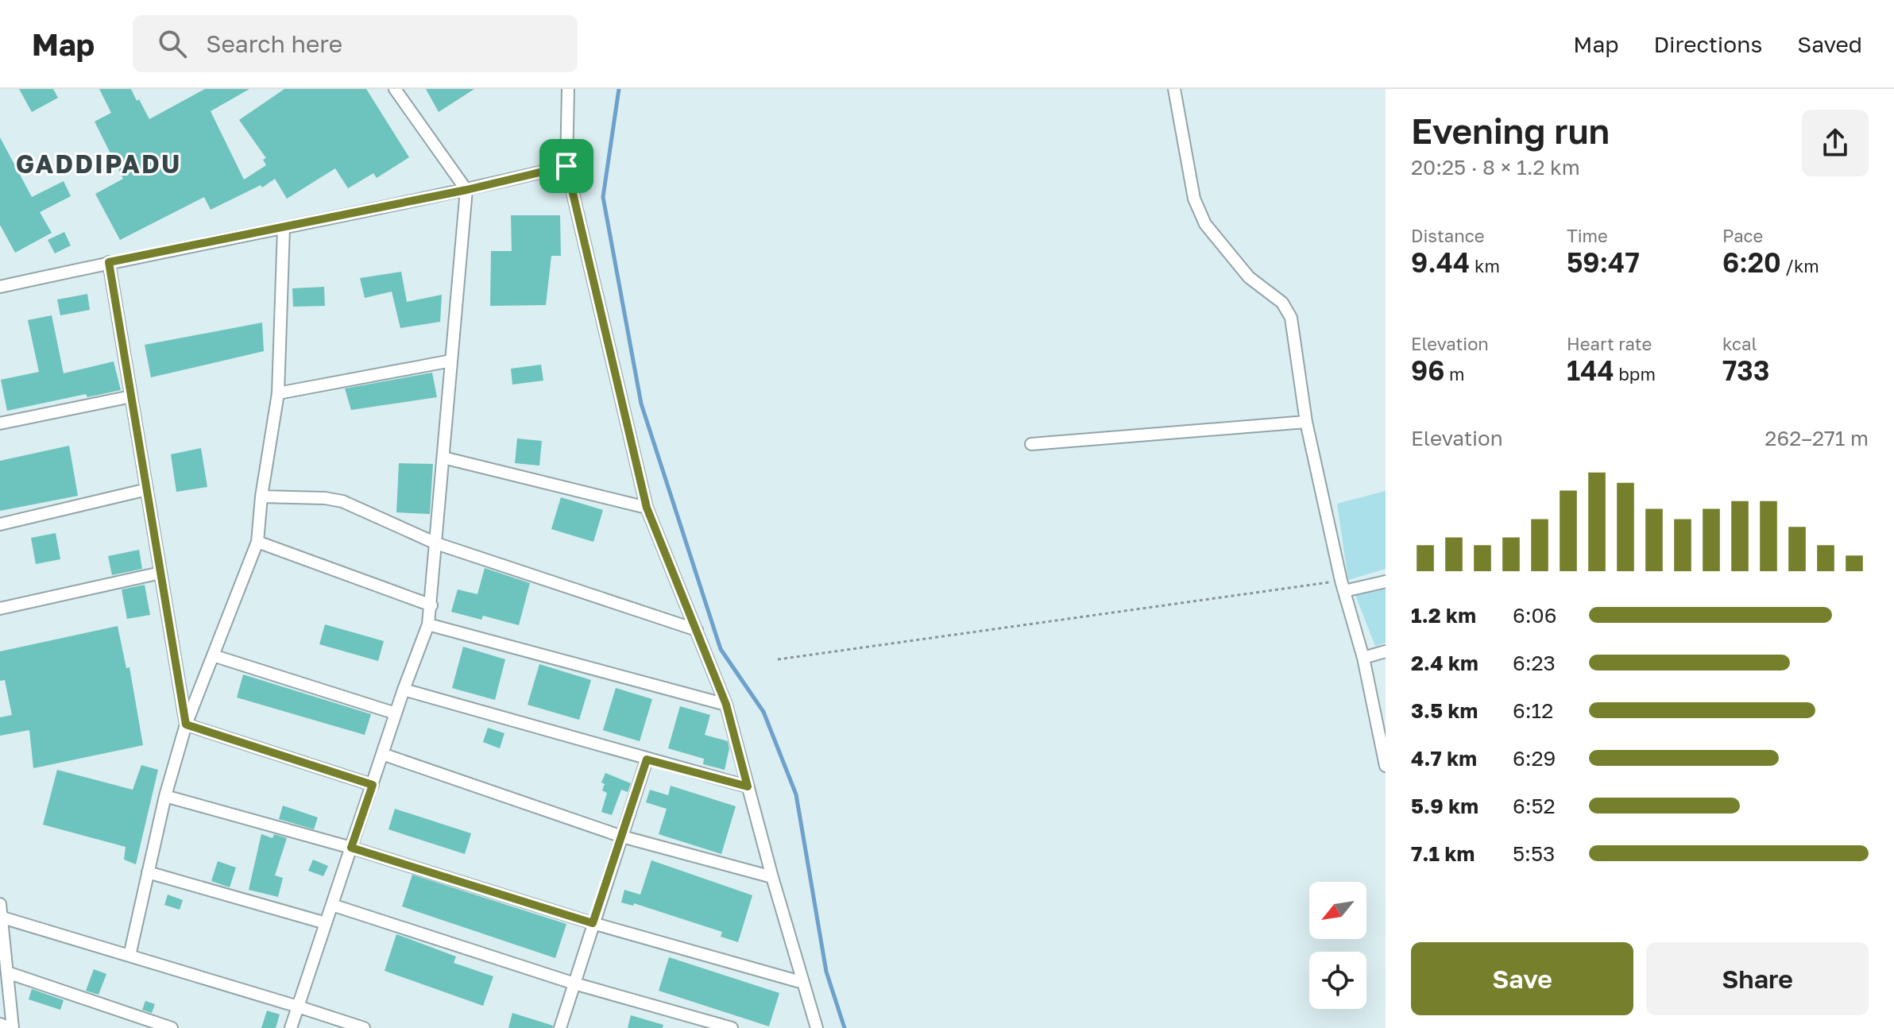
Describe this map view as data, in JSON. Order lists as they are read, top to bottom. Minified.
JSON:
{"districts":["GADDIPADU"],"north":"bottom left","page":{"header":"Map","search":"Search here","nav":["Map","Directions","Saved"],"heading":["Evening run","20:25 · 8 × 1.2 km"],"stats":[["Distance","9.44 km"],["Time","59:47"],["Pace","6:20 /km"],["Elevation","96 m"],["Heart rate","144 bpm"],["kcal","733"]],"chart":["Elevation","262–271 m"],"list":[{"name":"1.2 km","note":"6:06"},{"name":"2.4 km","note":"6:23"},{"name":"3.5 km","note":"6:12"},{"name":"4.7 km","note":"6:29"},{"name":"5.9 km","note":"6:52"},{"name":"7.1 km","note":"5:53"}],"buttons":["Save","Share"]}}
